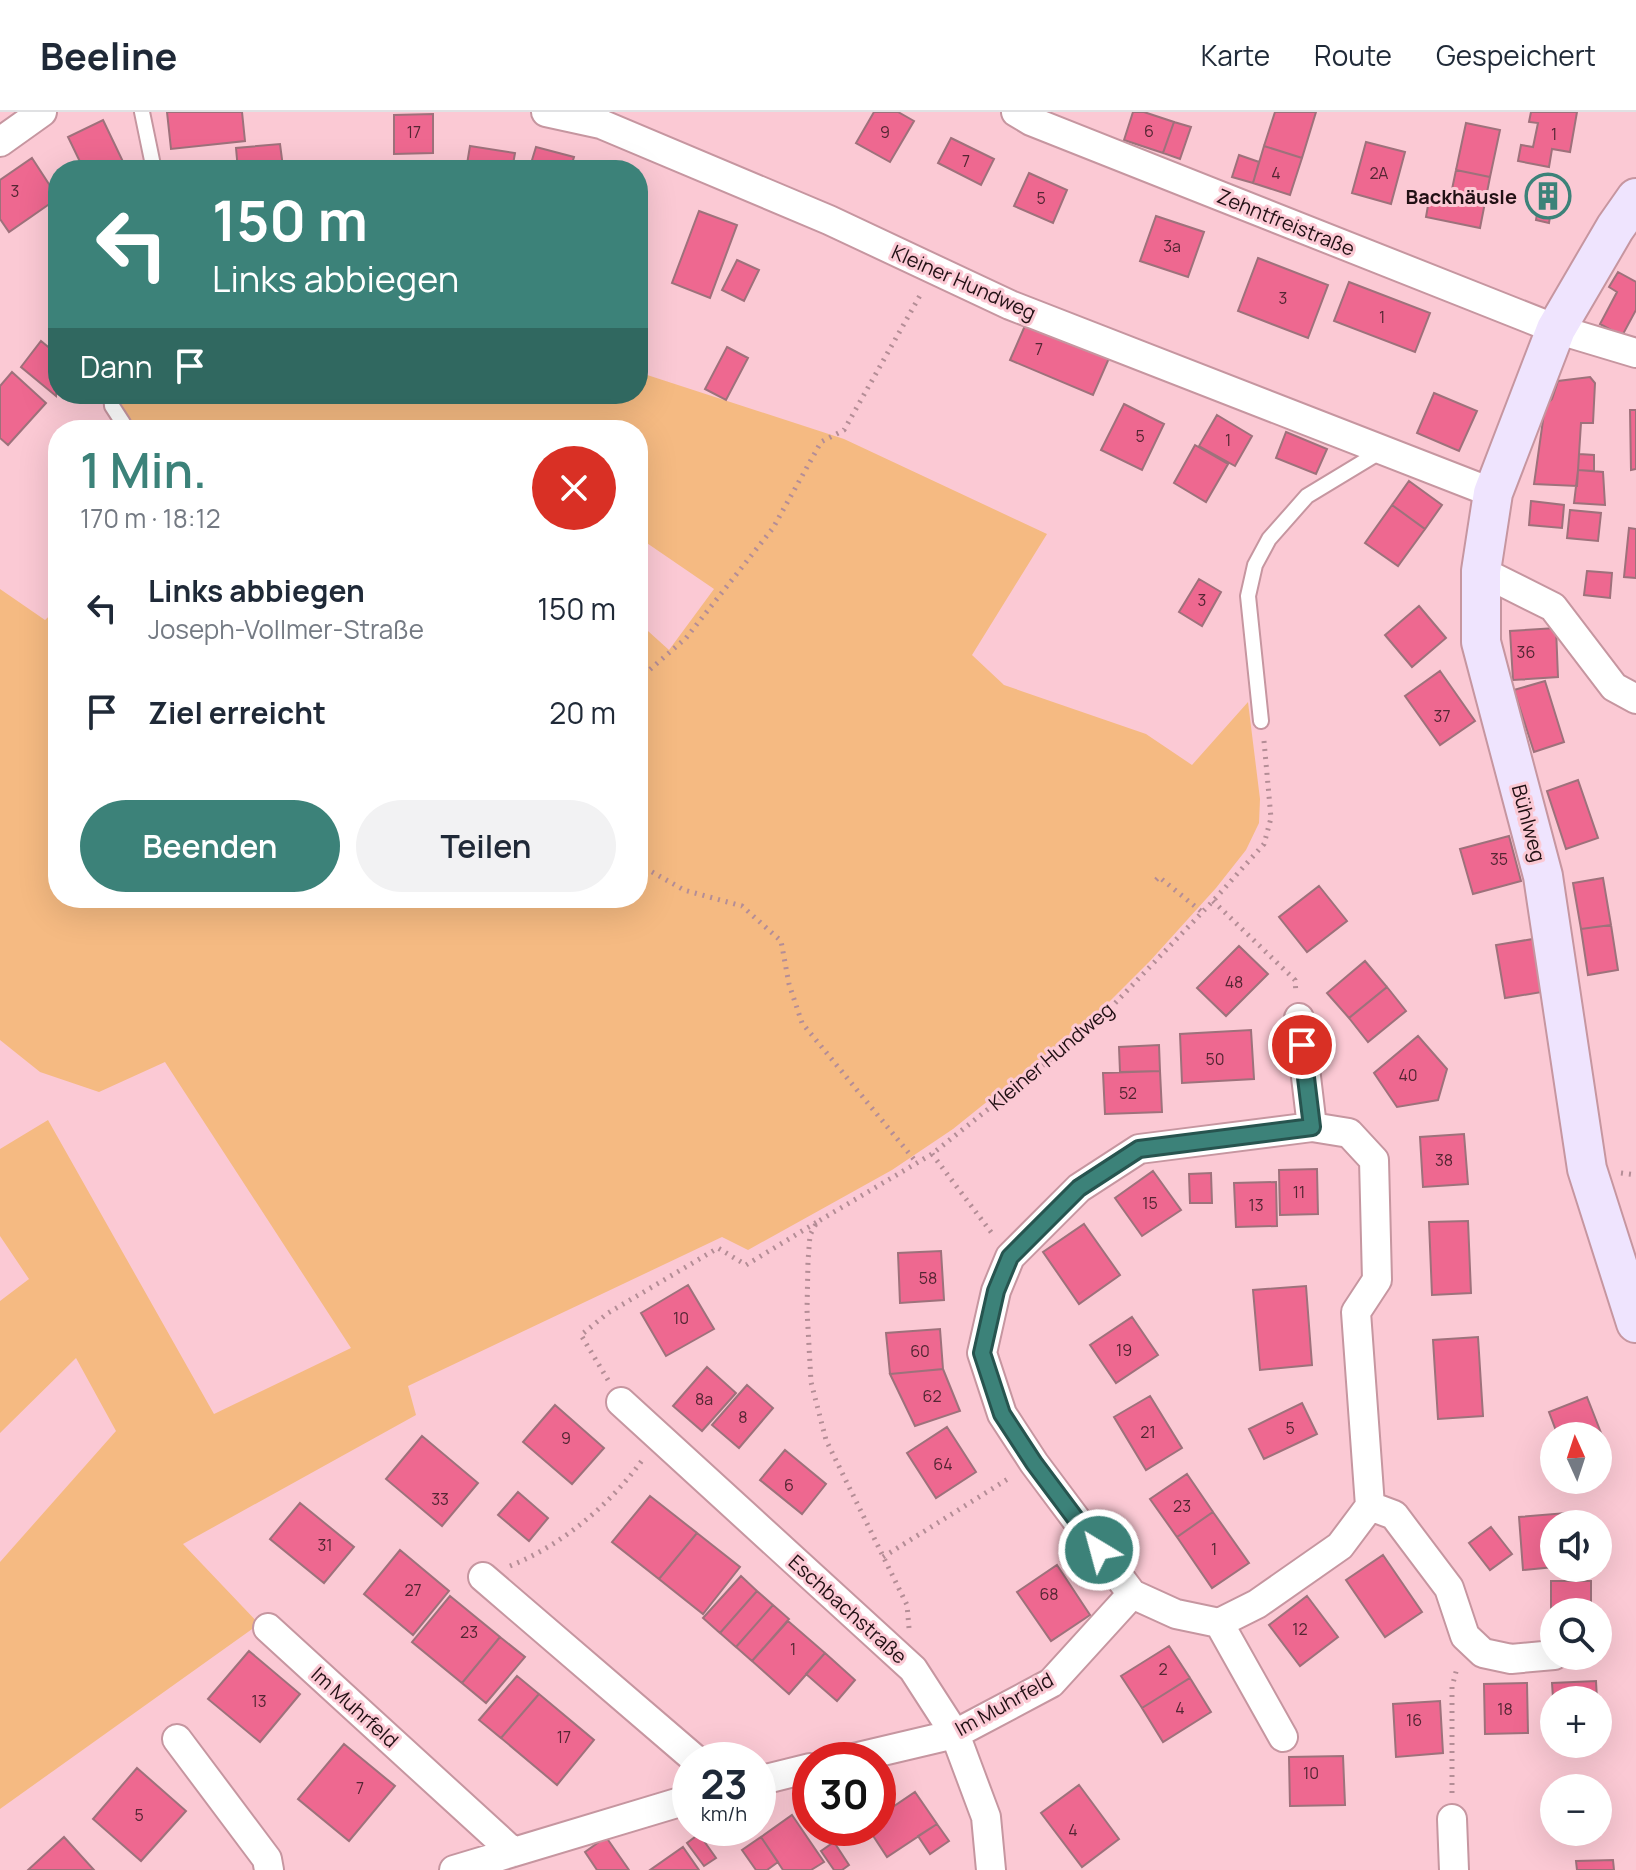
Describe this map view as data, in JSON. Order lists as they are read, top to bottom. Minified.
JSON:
{"streets":{"street":["Zehntfreistraße","Kleiner Hundweg","Bühlweg","Eschbachstraße","Im Muhrfeld"]},"crossings":[["Zehntfreistraße","Bühlweg"],["Kleiner Hundweg","Bühlweg"],["Kleiner Hundweg","Eschbachstraße"],["Eschbachstraße","Im Muhrfeld"]],"places":{"building":["Backhäusle"]},"house_numbers":["6","17","9","1","7","4","2A","3","5","3a","3","1","7","5","1","3","36","37","35","48","50","40","52","38","11","15","13","58","10","19","60","62","8a","8","5","21","9","64","6","33","23","31","1","27","68","12","23","1","2","13","4","18","16","17","10","7","5","4"],"north":"top","page":{"header":"Beeline","nav":["Karte","Route","Gespeichert"],"turn":["150 m","Links abbiegen"],"then":"Dann","heading":["1 Min.","170 m · 18:12"],"list":[{"name":"Links abbiegen","note":"Joseph-Vollmer-Straße","value":"150 m"},{"name":"Ziel erreicht","value":"20 m"}],"buttons":["Beenden","Teilen"],"map_buttons":["+","−"],"speed":"23 km/h","limit":"30"}}
